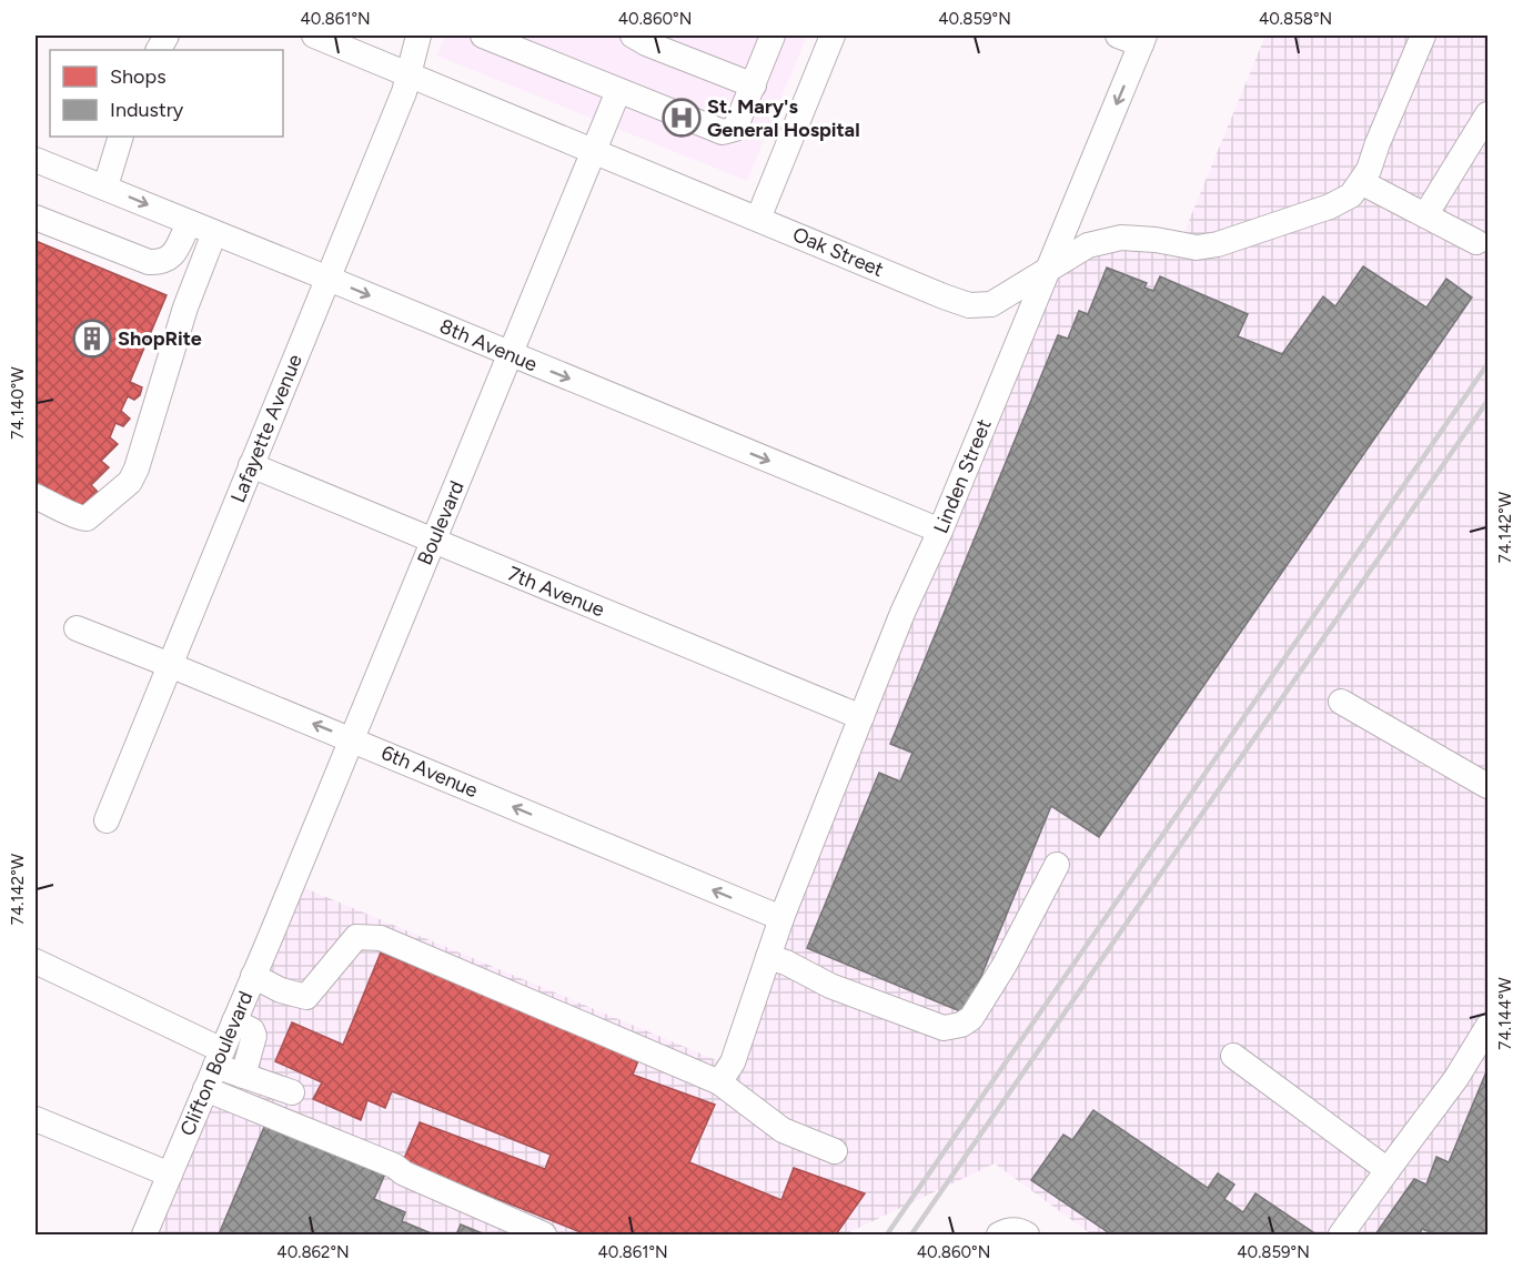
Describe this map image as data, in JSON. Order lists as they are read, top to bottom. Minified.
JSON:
{"streets":{"street":["Oak Street","8th Avenue","Lafayette Avenue","Linden Street","Boulevard","7th Avenue","6th Avenue","Clifton Boulevard"]},"crossings":[["Oak Street","Lafayette Avenue"],["Oak Street","Linden Street"],["Oak Street","Boulevard"],["8th Avenue","Lafayette Avenue"],["8th Avenue","Linden Street"],["8th Avenue","Boulevard"],["Lafayette Avenue","7th Avenue"],["Lafayette Avenue","6th Avenue"],["Linden Street","7th Avenue"],["Linden Street","6th Avenue"],["Boulevard","7th Avenue"],["Boulevard","6th Avenue"],["Boulevard","Clifton Boulevard"]],"one_way":["8th Avenue","6th Avenue"],"places":{"hospital":["St. Mary's General Hospital"],"building":["ShopRite"]},"legend":["Shops","Industry"],"coordinates":["40.861°N","40.860°N","40.859°N","40.858°N","74.140°W","74.142°W","74.144°W","40.862°N"]}
